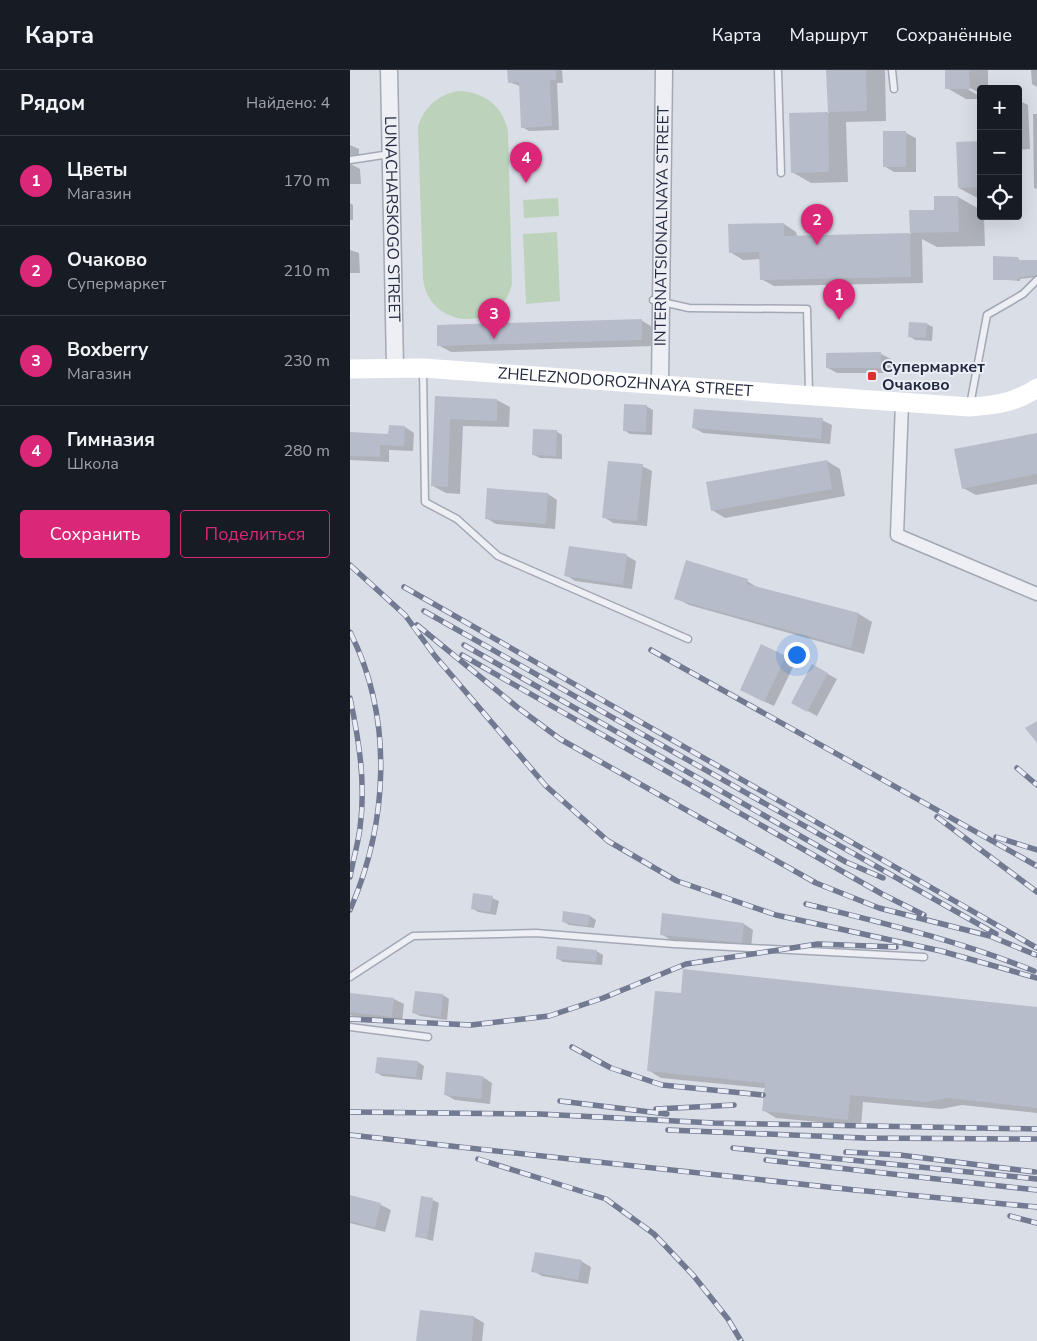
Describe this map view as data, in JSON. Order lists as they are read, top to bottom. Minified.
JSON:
{"streets":{"main road":["ZHELEZNODOROZHNAYA STREET"],"street":["LUNACHARSKOGO STREET","INTERNATSIONALNAYA STREET"]},"crossings":[["LUNACHARSKOGO STREET","ZHELEZNODOROZHNAYA STREET"],["INTERNATSIONALNAYA STREET","ZHELEZNODOROZHNAYA STREET"]],"places":{"transit":["Супермаркет Очаково"]},"page":{"header":"Карта","nav":["Карта","Маршрут","Сохранённые"],"heading":["Рядом","Найдено: 4"],"map_buttons":["+","−"],"list":[{"mark":"1","name":"Цветы","note":"Магазин","value":"170 m"},{"mark":"2","name":"Очаково","note":"Супермаркет","value":"210 m"},{"mark":"3","name":"Boxberry","note":"Магазин","value":"230 m"},{"mark":"4","name":"Гимназия","note":"Школа","value":"280 m"}],"pins":["4","2","1","3"],"buttons":["Сохранить","Поделиться"]}}
